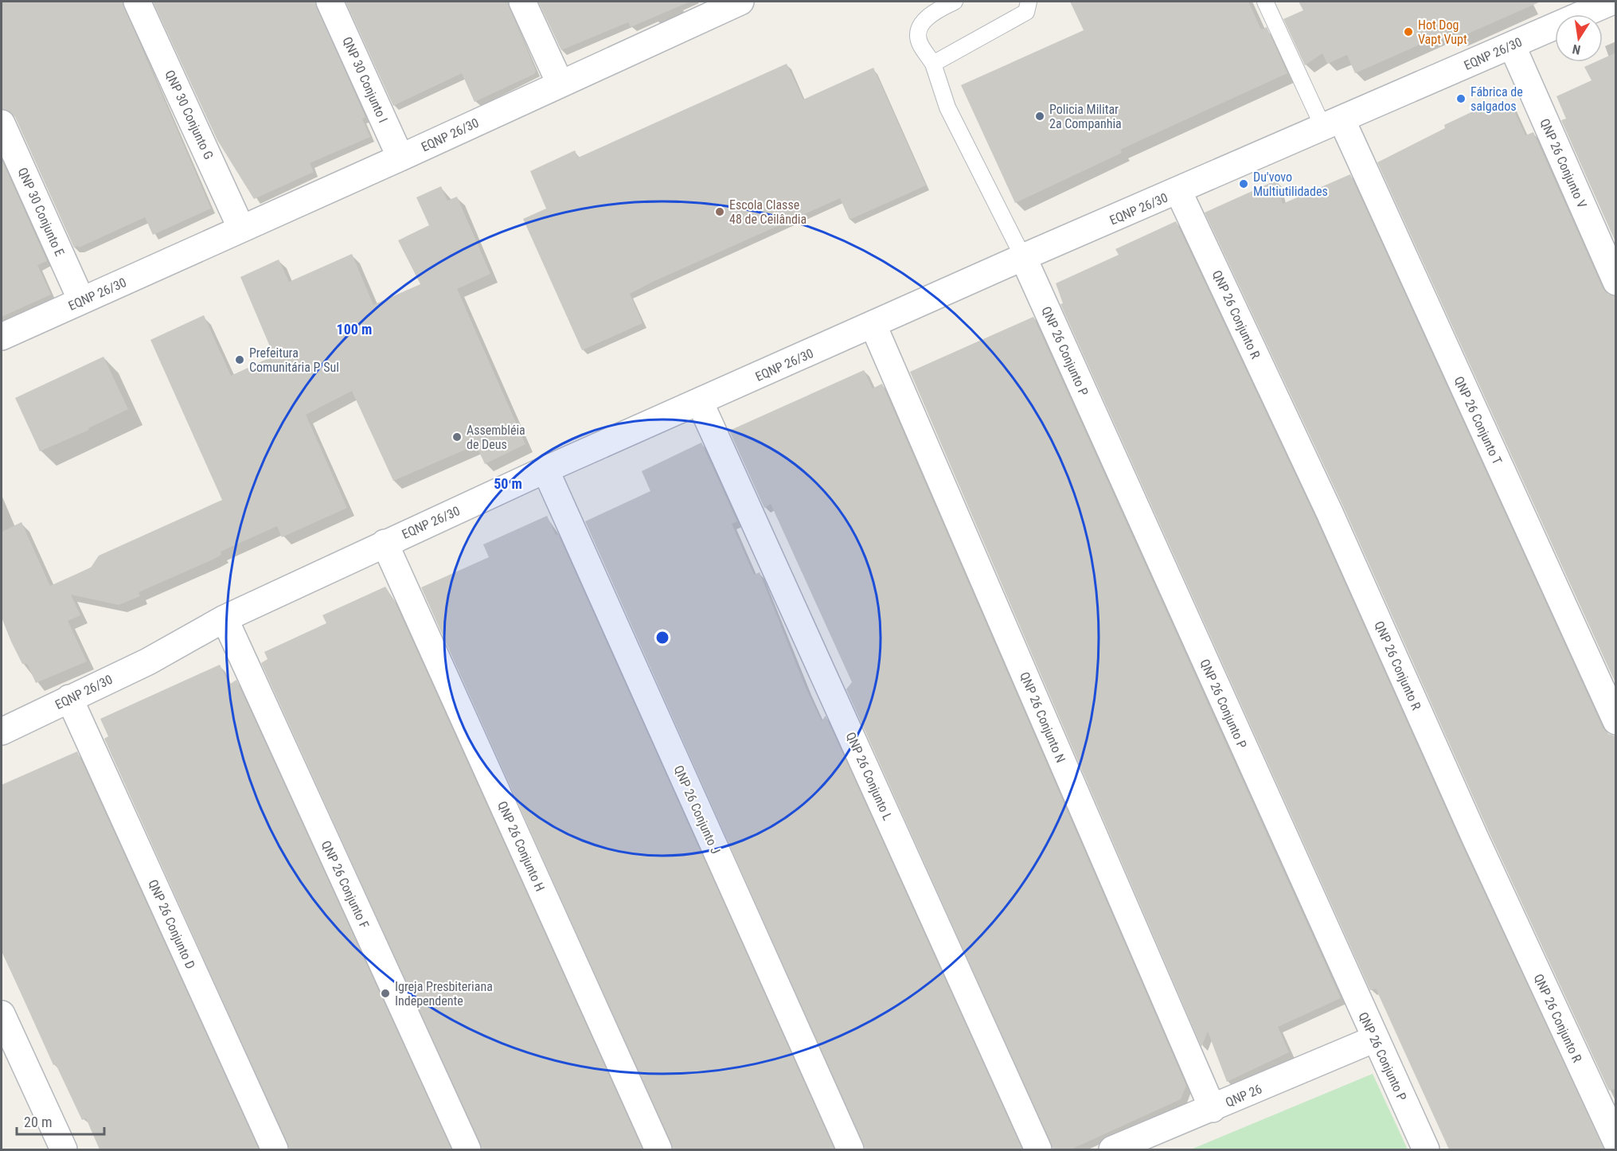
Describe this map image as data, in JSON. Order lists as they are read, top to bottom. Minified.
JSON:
{"streets":{"street":["EQNP 26/30","QNP 30 Conjunto I","QNP 30 Conjunto G","QNP 26 Conjunto V","QNP 30 Conjunto E","QNP 26 Conjunto R","QNP 26 Conjunto P","QNP 26 Conjunto T","QNP 26 Conjunto N","QNP 26 Conjunto L","QNP 26 Conjunto J","QNP 26 Conjunto H","QNP 26 Conjunto F","QNP 26 Conjunto D","QNP 26"]},"crossings":[["EQNP 26/30","QNP 30 Conjunto I"],["EQNP 26/30","QNP 30 Conjunto G"],["EQNP 26/30","QNP 26 Conjunto V"],["EQNP 26/30","QNP 30 Conjunto E"],["EQNP 26/30","QNP 26 Conjunto R"],["EQNP 26/30","QNP 26 Conjunto P"],["EQNP 26/30","QNP 26 Conjunto T"],["EQNP 26/30","QNP 26 Conjunto N"],["EQNP 26/30","QNP 26 Conjunto L"],["EQNP 26/30","QNP 26 Conjunto J"],["EQNP 26/30","QNP 26 Conjunto H"],["EQNP 26/30","QNP 26 Conjunto F"],["EQNP 26/30","QNP 26 Conjunto D"],["QNP 26 Conjunto P","QNP 26"],["QNP 26 Conjunto N","QNP 26"]],"places":["Hot Dog Vapt Vupt","Fábrica de salgados","Policia Militar 2a Companhia","Du'vovo Multiutilidades","Escola Classe 48 de Ceilândia","Prefeitura Comunitária P Sul","Assembléia de Deus","Igreja Presbiteriana Independente"],"scale_bar":"20 m","north":"bottom","rings":["100 m","50 m"]}
